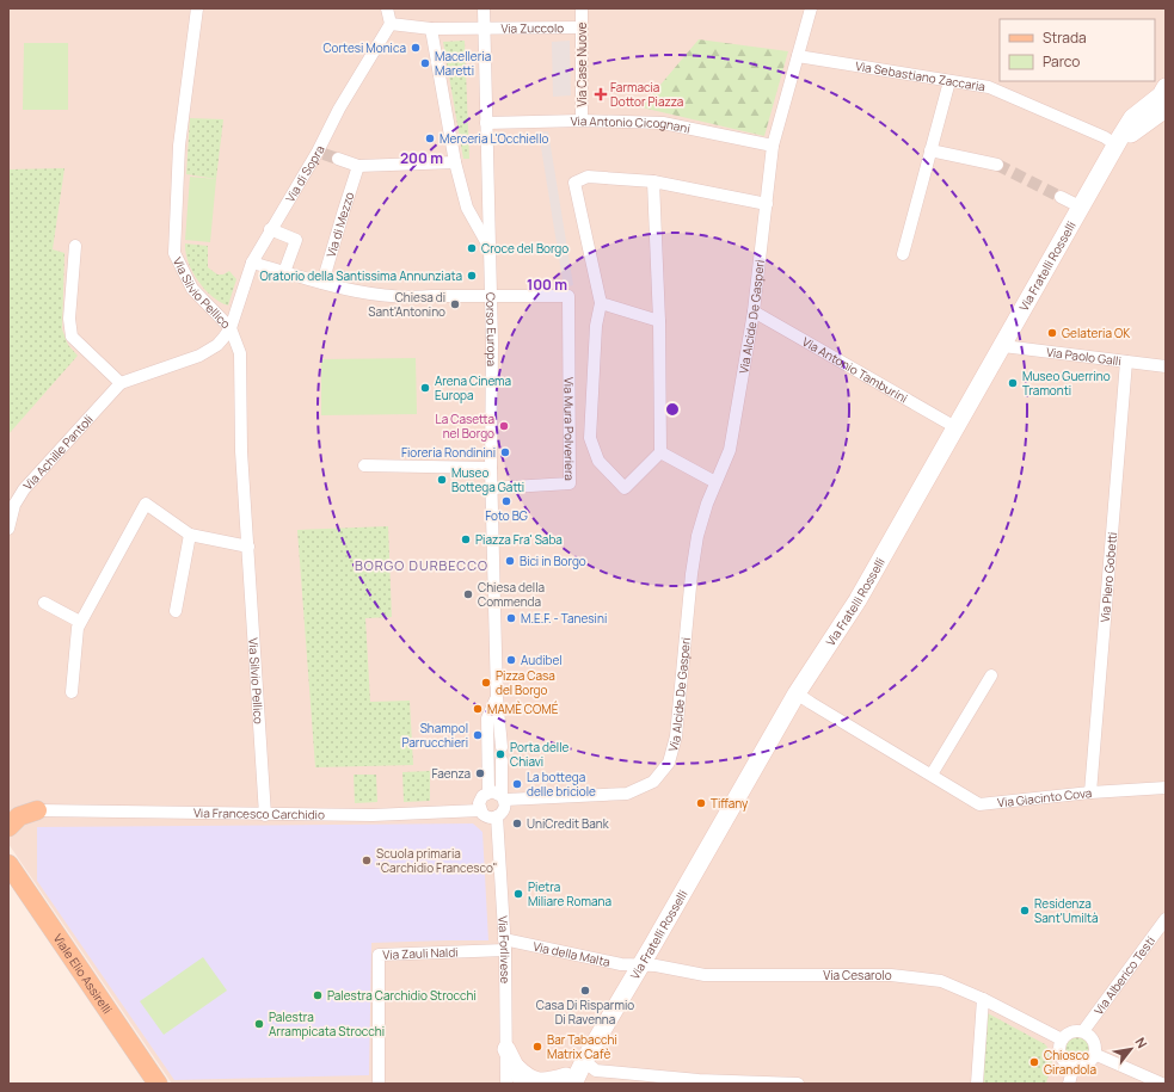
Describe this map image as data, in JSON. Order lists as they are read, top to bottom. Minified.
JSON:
{"streets":{"main road":["Via Fratelli Rosselli","Viale Elio Assirelli"],"street":["Via Zuccolo","Via Case Nuove","Via Sebastiano Zaccaria","Via Antonio Cicognani","Via di Sopra","Via di Mezzo","Via Silvio Pellico","Via Alcide De Gasperi","Corso Europa","Via Paolo Galli","Via Antonio Tamburini","Via Mura Polveriera","Via Achille Pantoli","Via Piero Gobetti","Via Giacinto Cova","Via Francesco Carchidio","Via Forlivese","Via della Malta","Via Zauli Naldi","Via Cesarolo","Via Alberico Testi"]},"crossings":[["Via Zuccolo","Via Case Nuove"],["Via Zuccolo","Corso Europa"],["Via Case Nuove","Via Antonio Cicognani"],["Via Sebastiano Zaccaria","Via Fratelli Rosselli"],["Via Sebastiano Zaccaria","Via Alcide De Gasperi"],["Via Antonio Cicognani","Via Alcide De Gasperi"],["Via Antonio Cicognani","Corso Europa"],["Via di Sopra","Via Silvio Pellico"],["Via di Sopra","Via Achille Pantoli"],["Via Fratelli Rosselli","Via Paolo Galli"],["Via Fratelli Rosselli","Via Antonio Tamburini"],["Via Fratelli Rosselli","Via Giacinto Cova"],["Via Fratelli Rosselli","Via della Malta"],["Via Fratelli Rosselli","Via Cesarolo"],["Via Silvio Pellico","Via Achille Pantoli"],["Via Silvio Pellico","Via Francesco Carchidio"],["Via Alcide De Gasperi","Corso Europa"],["Via Alcide De Gasperi","Via Antonio Tamburini"],["Via Alcide De Gasperi","Via Francesco Carchidio"],["Via Alcide De Gasperi","Via Forlivese"],["Corso Europa","Via Mura Polveriera"],["Corso Europa","Via Francesco Carchidio"],["Corso Europa","Via Forlivese"],["Via Paolo Galli","Via Piero Gobetti"],["Via Piero Gobetti","Via Giacinto Cova"],["Via Francesco Carchidio","Via Forlivese"],["Via Forlivese","Via della Malta"],["Via Forlivese","Via Zauli Naldi"],["Via della Malta","Via Zauli Naldi"],["Via della Malta","Via Cesarolo"],["Via Cesarolo","Via Alberico Testi"]],"districts":["BORGO DURBECCO"],"places":{"other":["Cortesi Monica","Macelleria Maretti","Merceria L'Occhiello","Croce del Borgo","Oratorio della Santissima Annunziata","Chiesa di Sant'Antonino","Gelateria OK","Museo Guerrino Tramonti","Arena Cinema Europa","La Casetta nel Borgo","Fioreria Rondinini","Museo Bottega Gatti","Foto BG","Piazza Fra' Saba","Bici in Borgo","Chiesa della Commenda","M.E.F. - Tanesini","Audibel","Pizza Casa del Borgo","MAMÈ COMÉ","Shampol Parrucchieri","Porta delle Chiavi","Faenza","La bottega delle briciole","Tiffany","UniCredit Bank","Scuola primaria \"Carchidio Francesco\"","Pietra Miliare Romana","Residenza Sant'Umiltà","Casa Di Risparmio Di Ravenna","Palestra Carchidio Strocchi","Palestra Arrampicata Strocchi","Bar Tabacchi Matrix Cafè","Chiosco Girandola"],"health":["Farmacia Dottor Piazza"]},"legend":["Strada","Parco"],"north":"top right","rings":["200 m","100 m"]}
